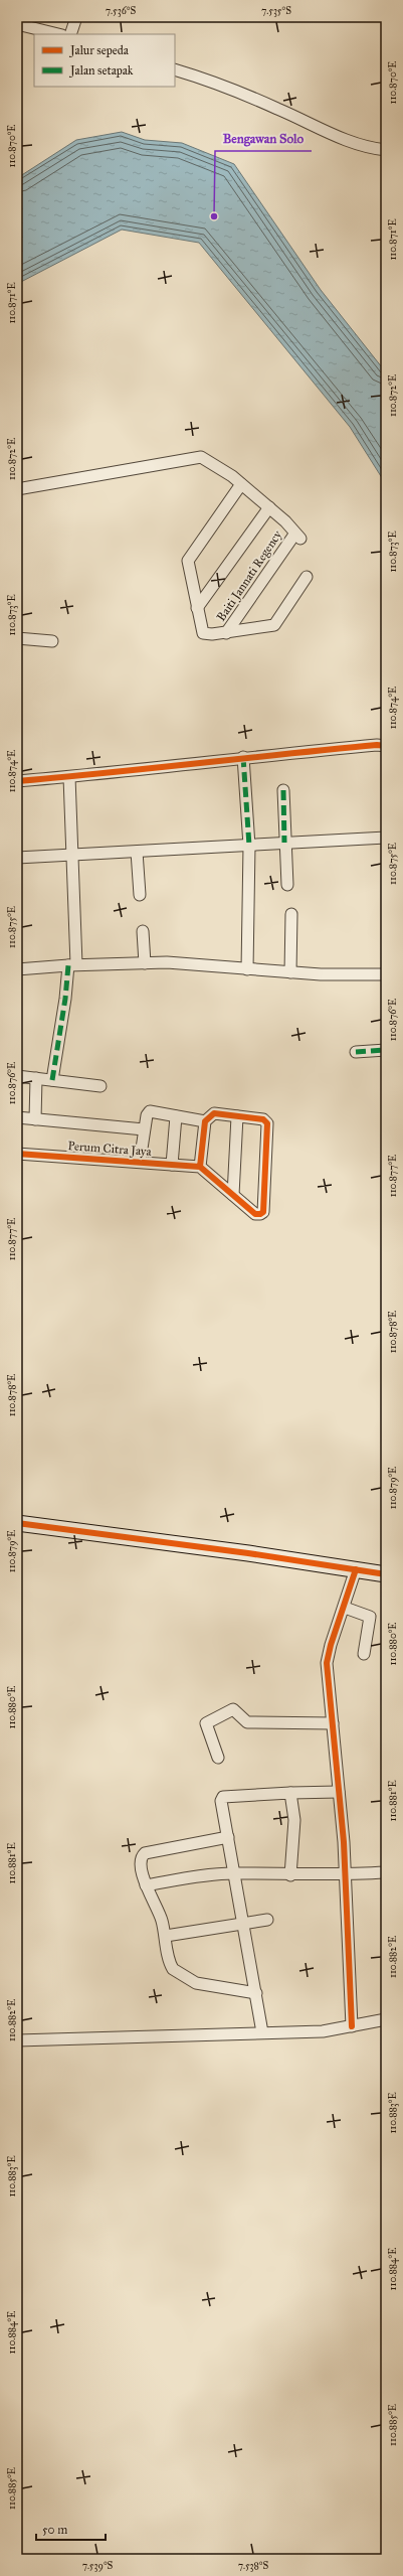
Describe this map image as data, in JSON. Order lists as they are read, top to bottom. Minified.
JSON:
{"streets":{"street":["Baiti Jannati Regency","Perum Citra Jaya"]},"places":["Bengawan Solo"],"legend":["Jalur sepeda","Jalan setapak"],"scale_bar":"50 m","coordinates":["7.536°S","7.535°S","110.870°E","110.871°E","110.872°E","110.873°E","110.874°E","110.875°E","110.876°E","110.877°E","110.878°E","110.879°E","110.880°E","110.881°E","110.882°E","110.883°E","110.884°E","110.885°E","7.539°S","7.538°S"]}
